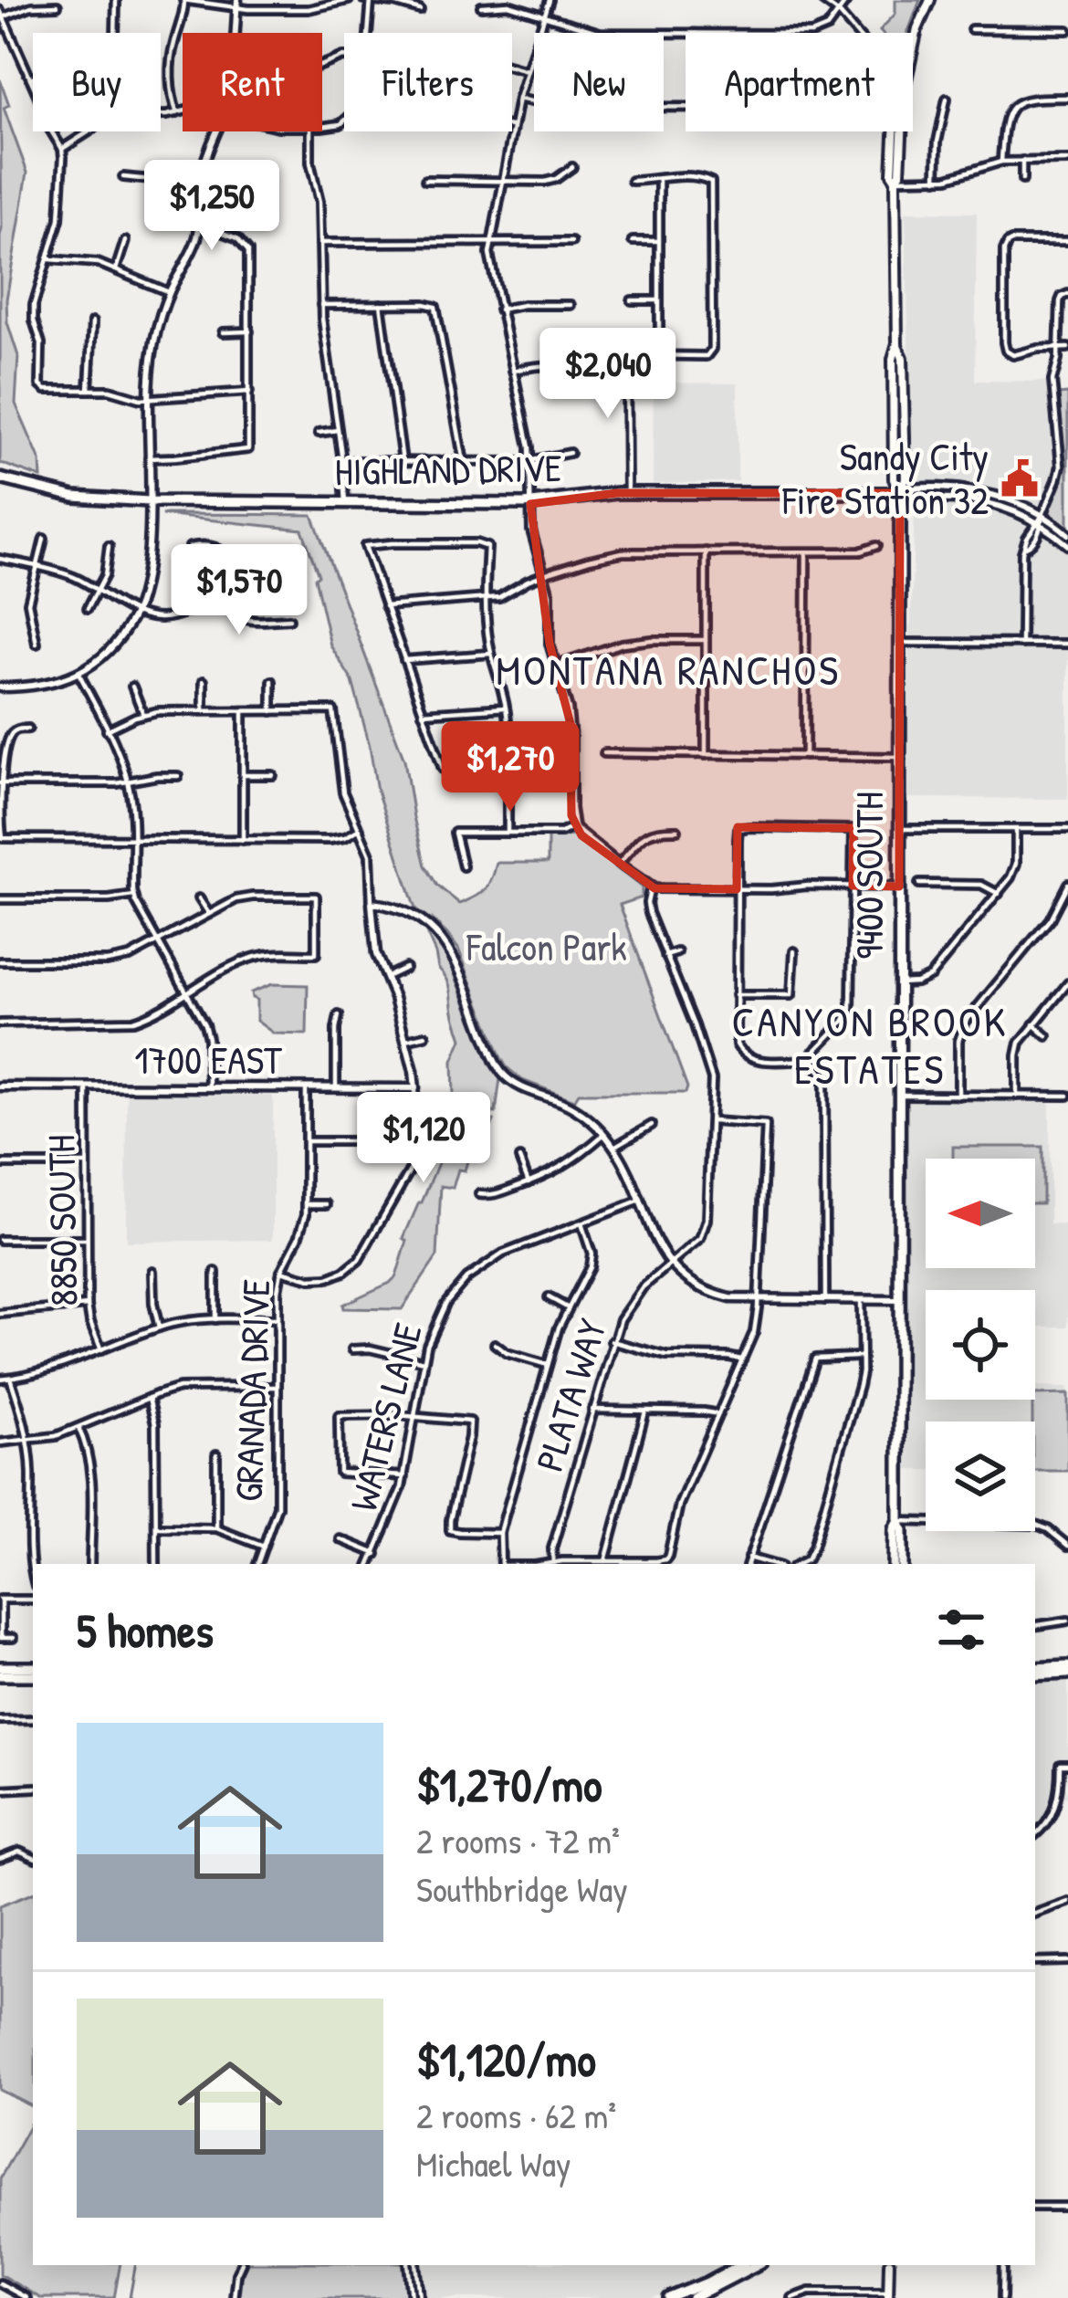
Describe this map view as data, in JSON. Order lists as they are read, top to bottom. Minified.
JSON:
{"streets":{"main road":["HIGHLAND DRIVE","9400 SOUTH"],"street":["1700 EAST","8850 SOUTH","GRANADA DRIVE","PLATA WAY","WATERS LANE"]},"crossings":[["HIGHLAND DRIVE","9400 SOUTH"],["1700 EAST","8850 SOUTH"],["1700 EAST","GRANADA DRIVE"]],"districts":["MONTANA RANCHOS","CANYON BROOK ESTATES"],"parks":["Falcon Park"],"places":{"public building":["Sandy City Fire Station 32"]},"north":"left","page":{"chip":["Buy","Rent","Filters","New","Apartment"],"price":["$1,250","$2,040","$1,570","$1,270","$1,120"],"heading":"5 homes","list":[{"name":"$1,270/mo","note":"2 rooms · 72 m² · Southbridge Way"},{"name":"$1,120/mo","note":"2 rooms · 62 m² · Michael Way"}]}}
